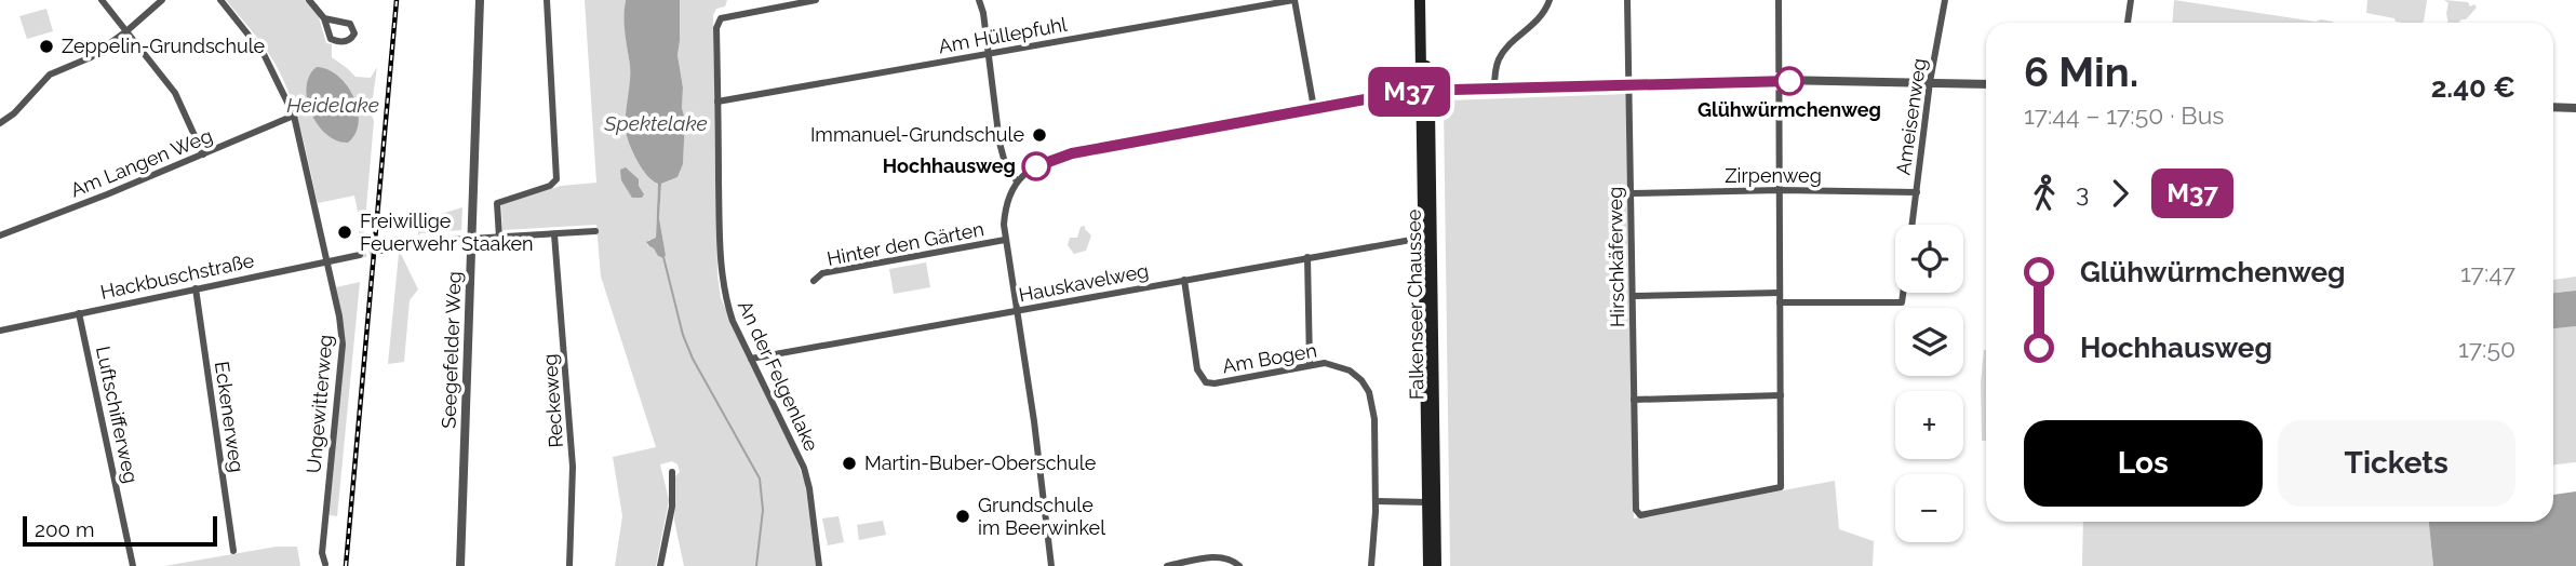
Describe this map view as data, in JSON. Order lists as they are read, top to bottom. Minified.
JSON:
{"streets":{"main road":["Falkenseer Chaussee"],"street":["Am Hüllepfuhl","Ameisenweg","Am Langen Weg","Zirpenweg","Hinter den Gärten","Hirschkäferweg","Hackbuschstraße","Hauskavelweg","Seegefelder Weg","Am Bogen","An der Felgenlake","Reckeweg","Ungewitterweg","Luftschifferweg","Eckenerweg"]},"crossings":[["Am Hüllepfuhl","An der Felgenlake"],["Ameisenweg","Zirpenweg"],["Am Langen Weg","Ungewitterweg"],["Zirpenweg","Hirschkäferweg"],["Hackbuschstraße","Ungewitterweg"],["Hackbuschstraße","Luftschifferweg"],["Hackbuschstraße","Eckenerweg"],["Hauskavelweg","Falkenseer Chaussee"],["Hauskavelweg","Am Bogen"],["Hauskavelweg","An der Felgenlake"]],"water":["Heidelake","Spektelake"],"places":["Zeppelin-Grundschule","Glühwürmchenweg","Immanuel-Grundschule","Hochhausweg","Freiwillige Feuerwehr Staaken","Martin-Buber-Oberschule","Grundschule im Beerwinkel"],"lines":["bus line M37"],"scale_bar":"200 m","page":{"on_map":"M37","heading":["6 Min.","17:44 – 17:50 · Bus","2.40 €"],"legs":["3","M37"],"map_buttons":["+","−"],"list":[{"name":"Glühwürmchenweg","value":"17:47"},{"name":"Hochhausweg","value":"17:50"}],"buttons":["Los","Tickets"],"scale":"200 m"}}
